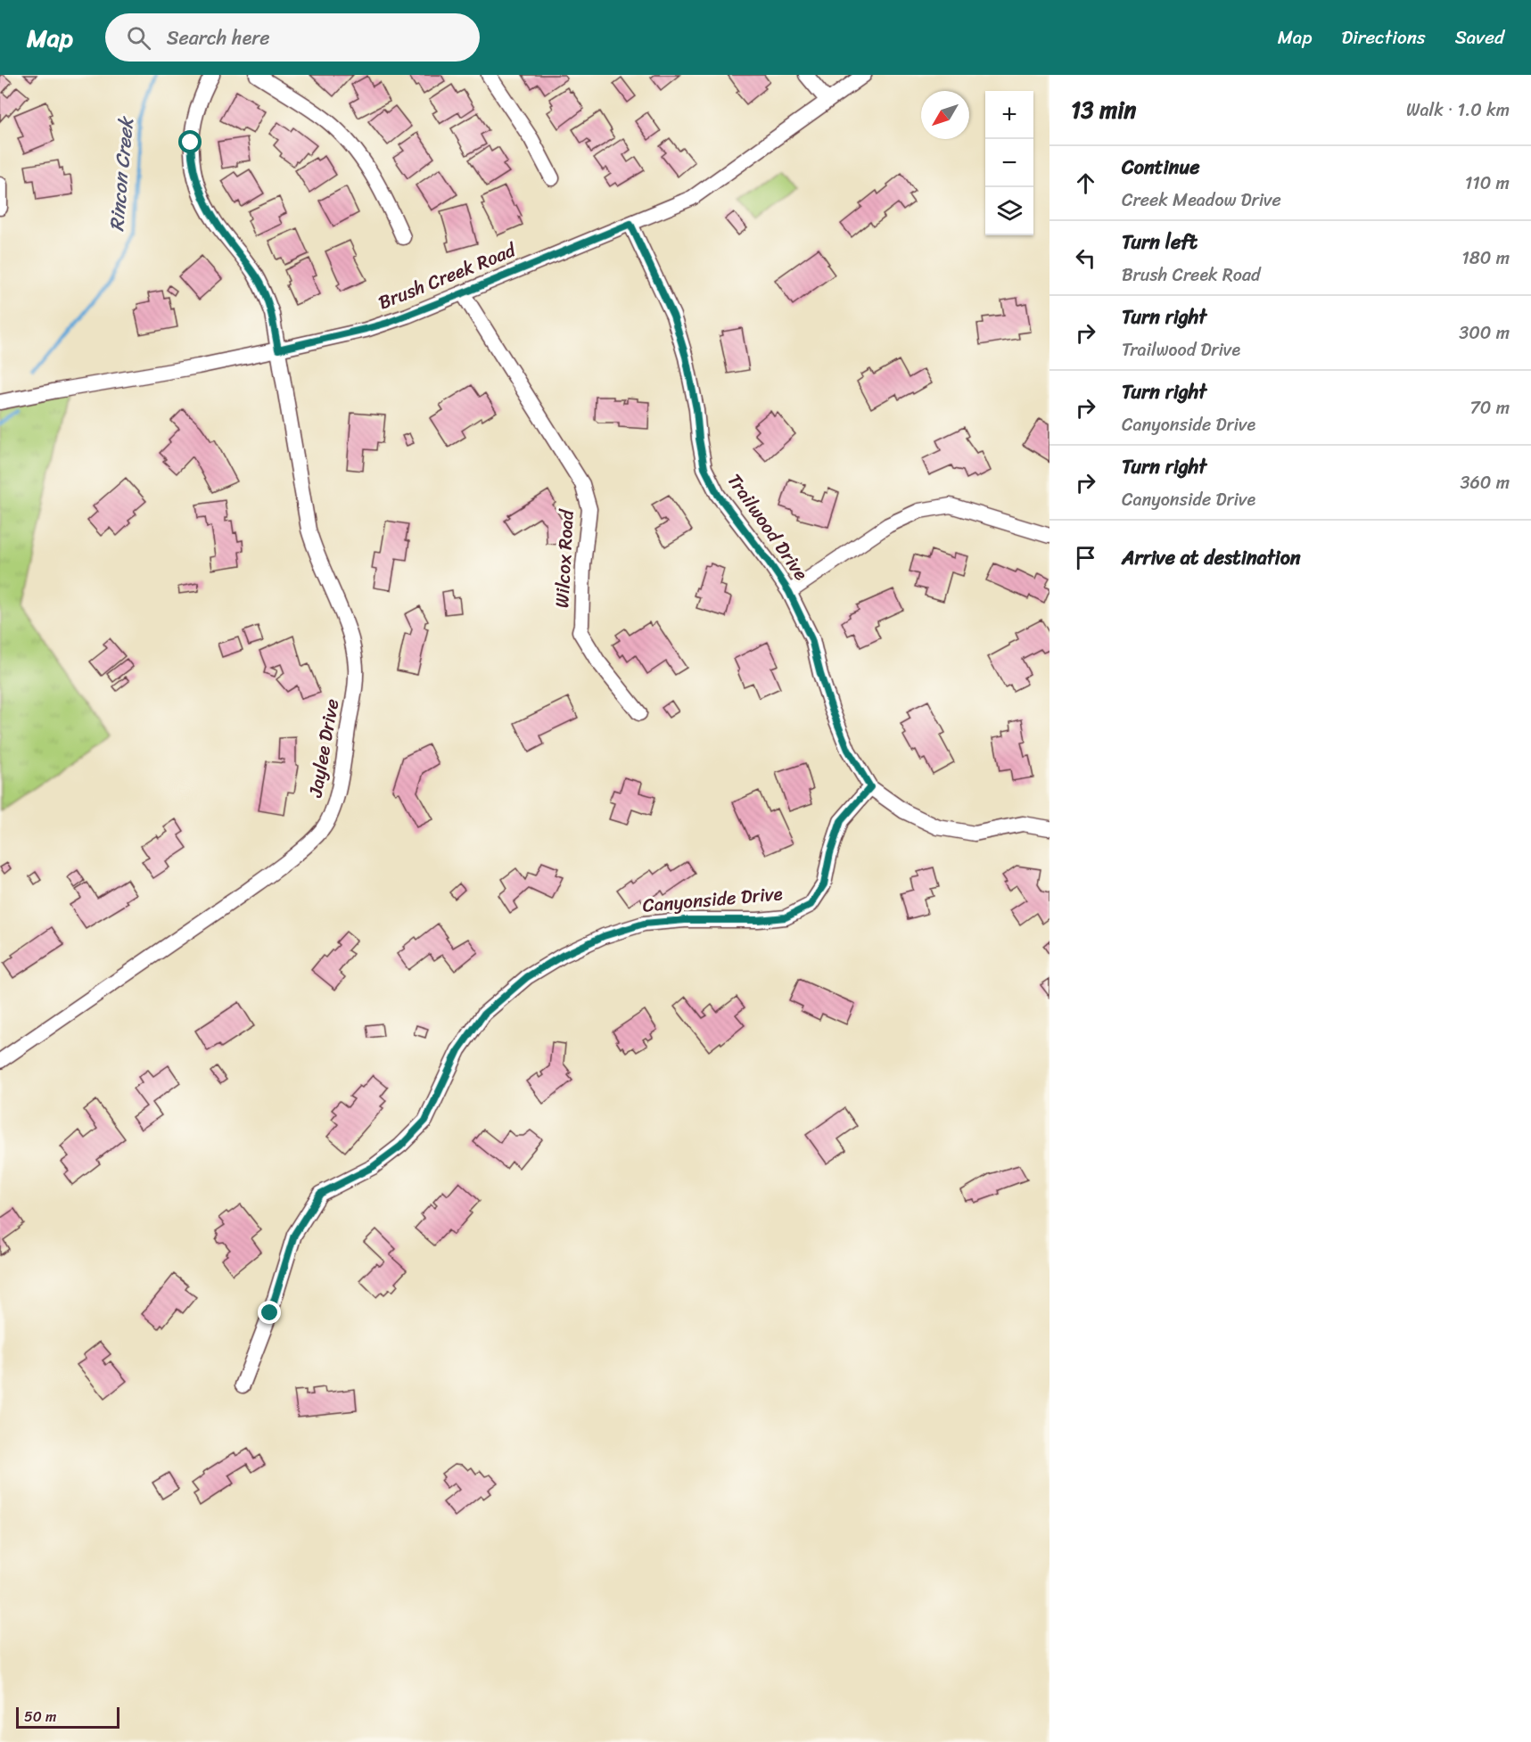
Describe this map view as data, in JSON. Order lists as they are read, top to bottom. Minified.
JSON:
{"streets":{"street":["Brush Creek Road","Trailwood Drive","Wilcox Road","Jaylee Drive","Canyonside Drive"]},"crossings":[["Brush Creek Road","Trailwood Drive"],["Brush Creek Road","Wilcox Road"],["Brush Creek Road","Jaylee Drive"],["Trailwood Drive","Canyonside Drive"]],"water":["Rincon Creek"],"scale_bar":"50 m","north":"bottom left","page":{"header":"Map","search":"Search here","nav":["Map","Directions","Saved"],"heading":["13 min","Walk · 1.0 km"],"map_buttons":["+","−"],"list":[["Continue","Creek Meadow Drive","110 m"],["Turn left","Brush Creek Road","180 m"],["Turn right","Trailwood Drive","300 m"],["Turn right","Canyonside Drive","70 m"],["Turn right","Canyonside Drive","360 m"],"Arrive at destination"],"scale":"50 m"}}
